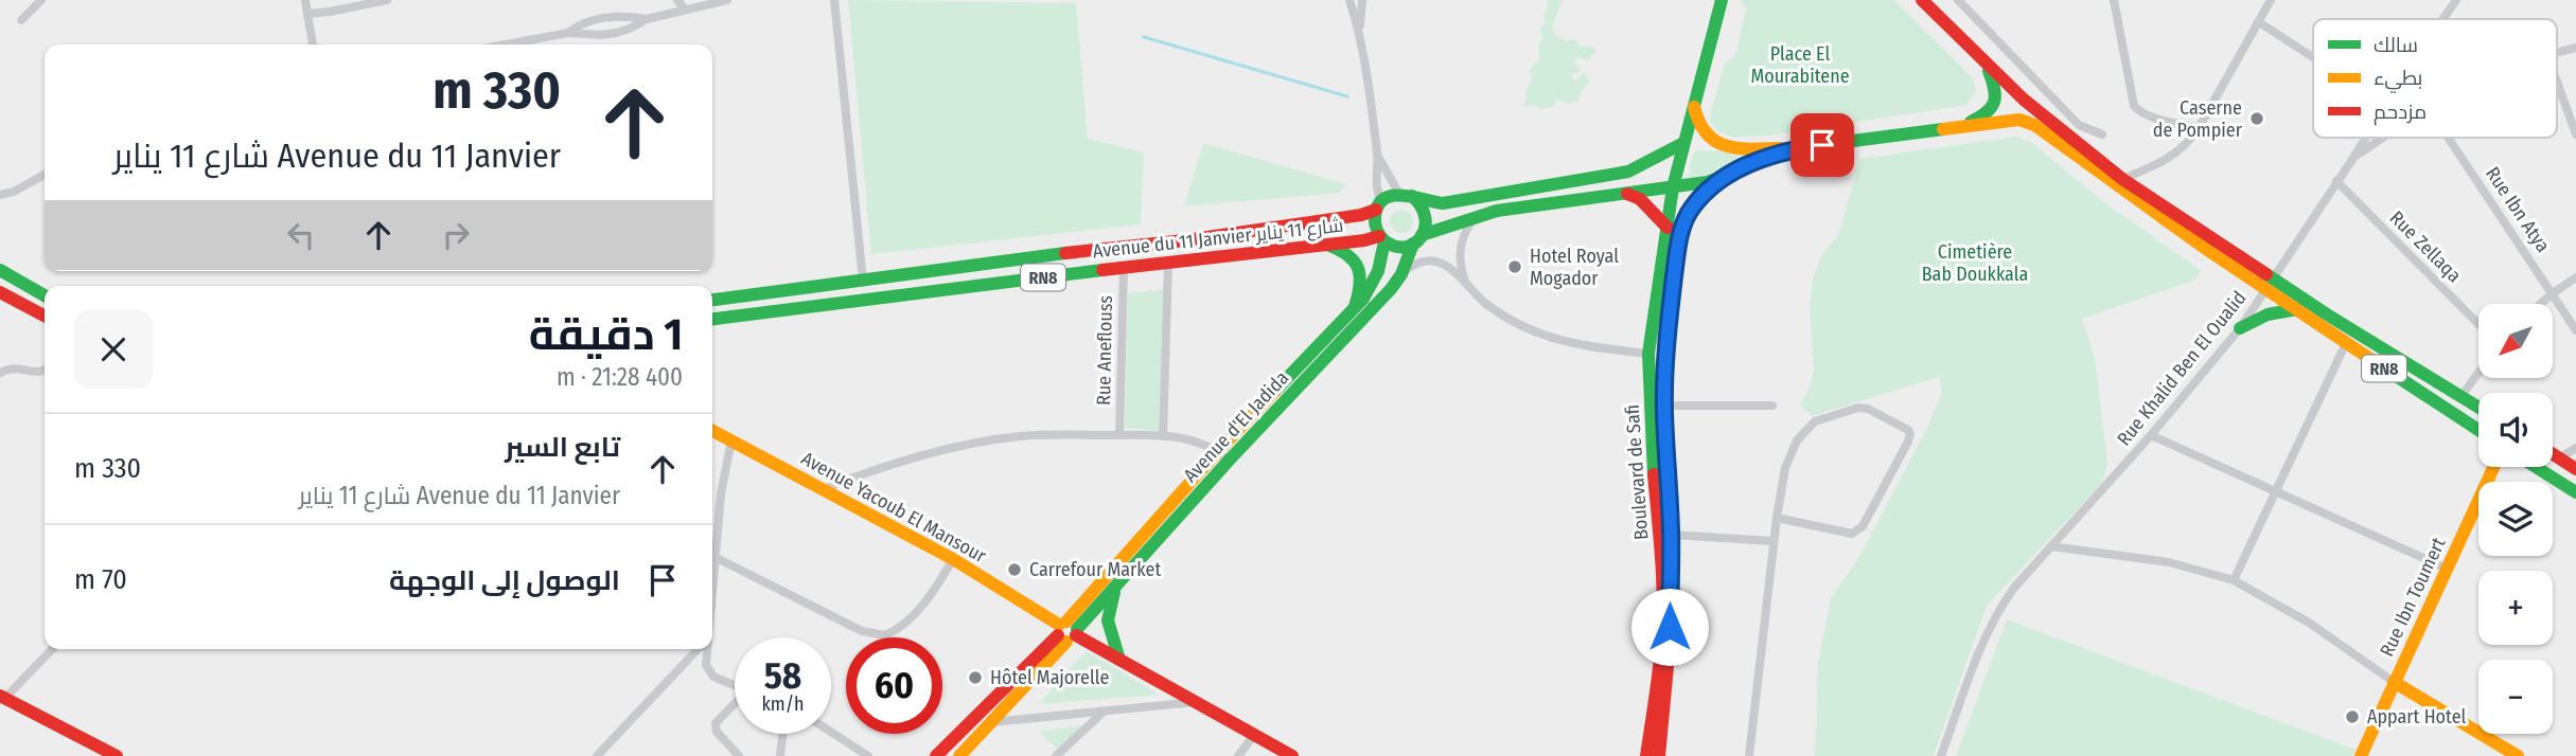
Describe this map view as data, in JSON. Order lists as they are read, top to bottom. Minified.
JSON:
{"streets":{"main road":["Avenue du 11 Janvier شارع 11 يناير","RN8","Avenue d'El Jadida","Boulevard de Safi","Avenue Yacoub El Mansour","Rue Ibn Toumert"],"street":["Rue Ibn Atya","Rue Zellaqa","Rue Aneflouss","Rue Khalid Ben El Oualid"]},"crossings":[["Avenue du 11 Janvier شارع 11 يناير","RN8"],["Avenue du 11 Janvier شارع 11 يناير","Rue Aneflouss"],["Avenue du 11 Janvier شارع 11 يناير","Avenue d'El Jadida"],["Rue Zellaqa","Rue Khalid Ben El Oualid"],["RN8","Rue Khalid Ben El Oualid"],["RN8","Avenue d'El Jadida"],["RN8","Boulevard de Safi"],["Avenue d'El Jadida","Avenue Yacoub El Mansour"]],"parks":["Place El Mourabitene","Cimetière Bab Doukkala"],"places":["Caserne de Pompier","Hotel Royal Mogador","Carrefour Market","Hôtel Majorelle","Appart Hotel"],"legend":["سالك","بطيء","مزدحم"],"north":"bottom left","page":{"turn":["330 m","Avenue du 11 Janvier شارع 11 يناير"],"heading":["1 دقيقة","400 m · 21:28"],"map_buttons":["+","−"],"list":[{"name":"تابع السير","note":"Avenue du 11 Janvier شارع 11 يناير","value":"330 m"},{"name":"الوصول إلى الوجهة","value":"70 m"}],"speed":"58 km/h","limit":"60"}}
